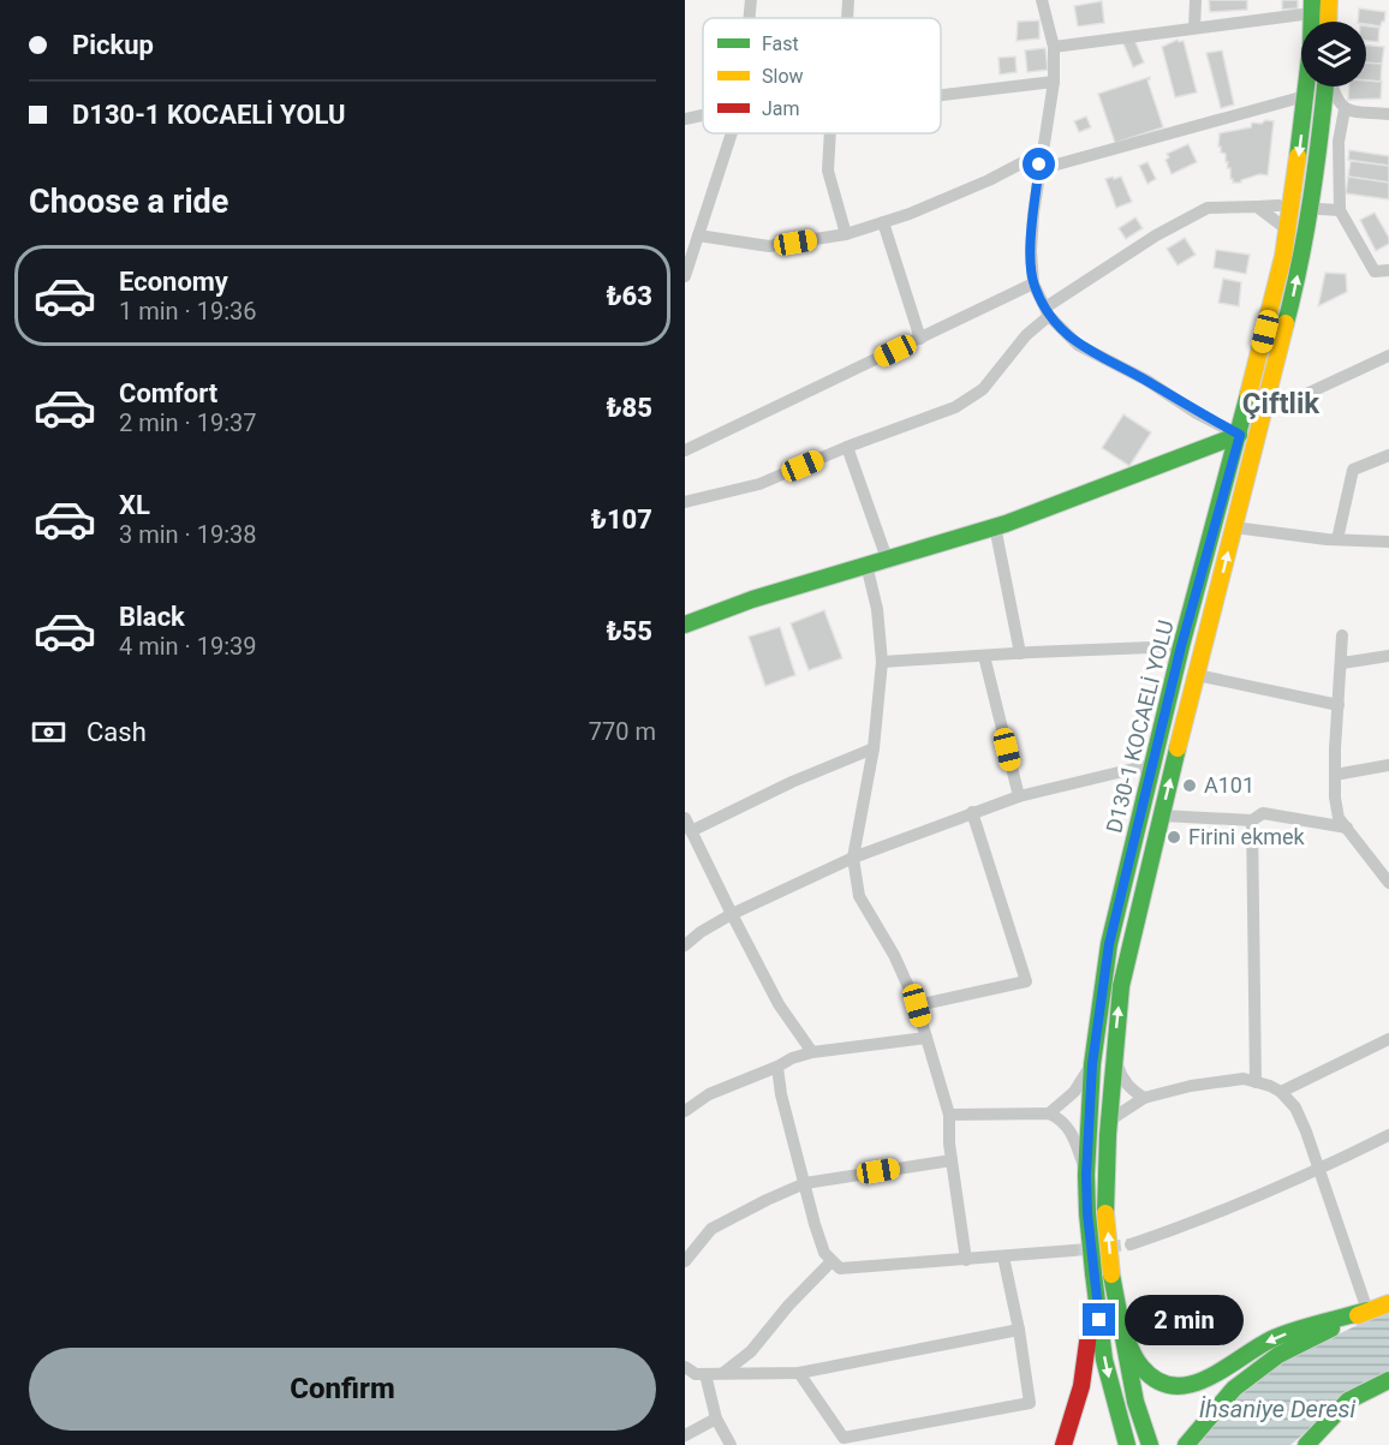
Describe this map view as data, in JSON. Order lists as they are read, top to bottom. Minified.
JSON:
{"streets":{"main road":["D130-1 KOCAELİ YOLU"]},"districts":["Çiftlik"],"water":["İhsaniye Deresi"],"places":["A101","Firini ekmek"],"legend":["Fast","Slow","Jam"],"page":{"banner":["Pickup","D130-1 KOCAELİ YOLU"],"heading":"Choose a ride","list":[{"name":"Economy","note":"1 min · 19:36","value":"₺63"},{"name":"Comfort","note":"2 min · 19:37","value":"₺85"},{"name":"XL","note":"3 min · 19:38","value":"₺107"},{"name":"Black","note":"4 min · 19:39","value":"₺55"}],"pay":["Cash","770 m"],"bubble":"2 min","buttons":"Confirm"}}
